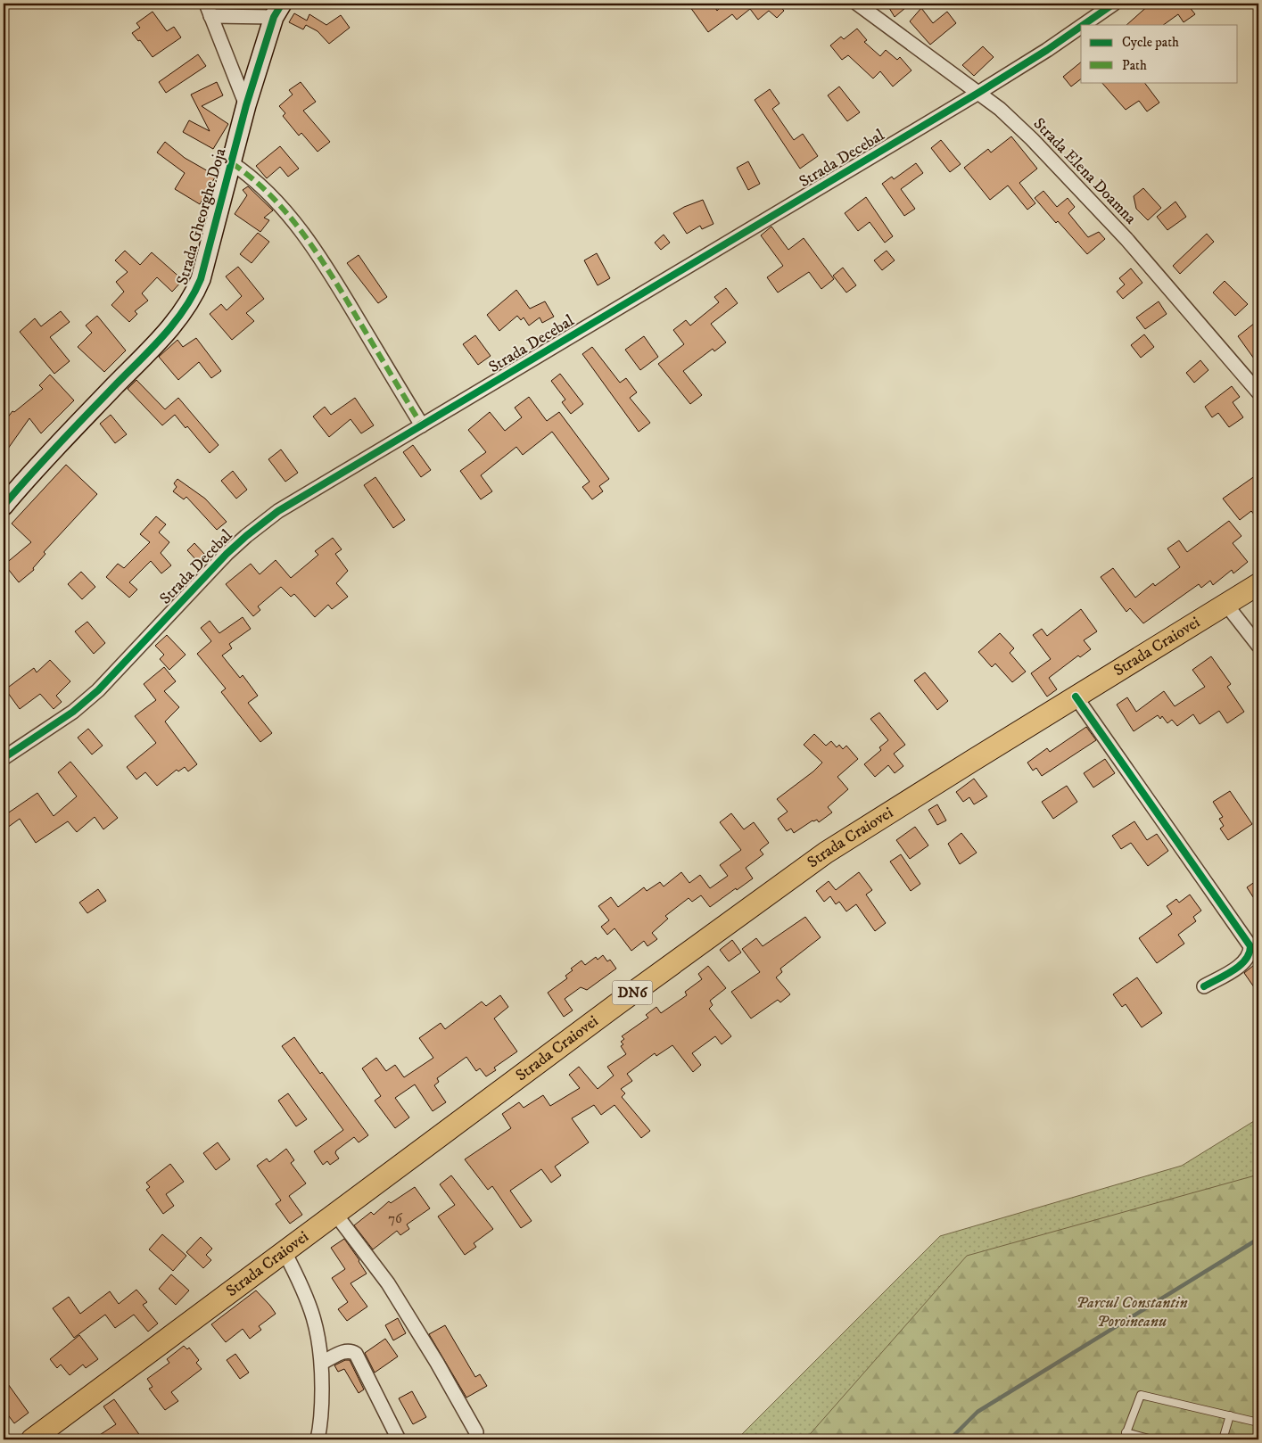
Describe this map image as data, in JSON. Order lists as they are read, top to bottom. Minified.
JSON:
{"streets":{"main road":["Strada Craiovei","DN6"],"street":["Strada Decebal","Strada Elena Doamna","Strada Gheorghe Doja"]},"crossings":[["Strada Decebal","Strada Elena Doamna"]],"parks":["Parcul Constantin Poroineanu"],"house_numbers":["76"],"legend":["Cycle path","Path"]}
